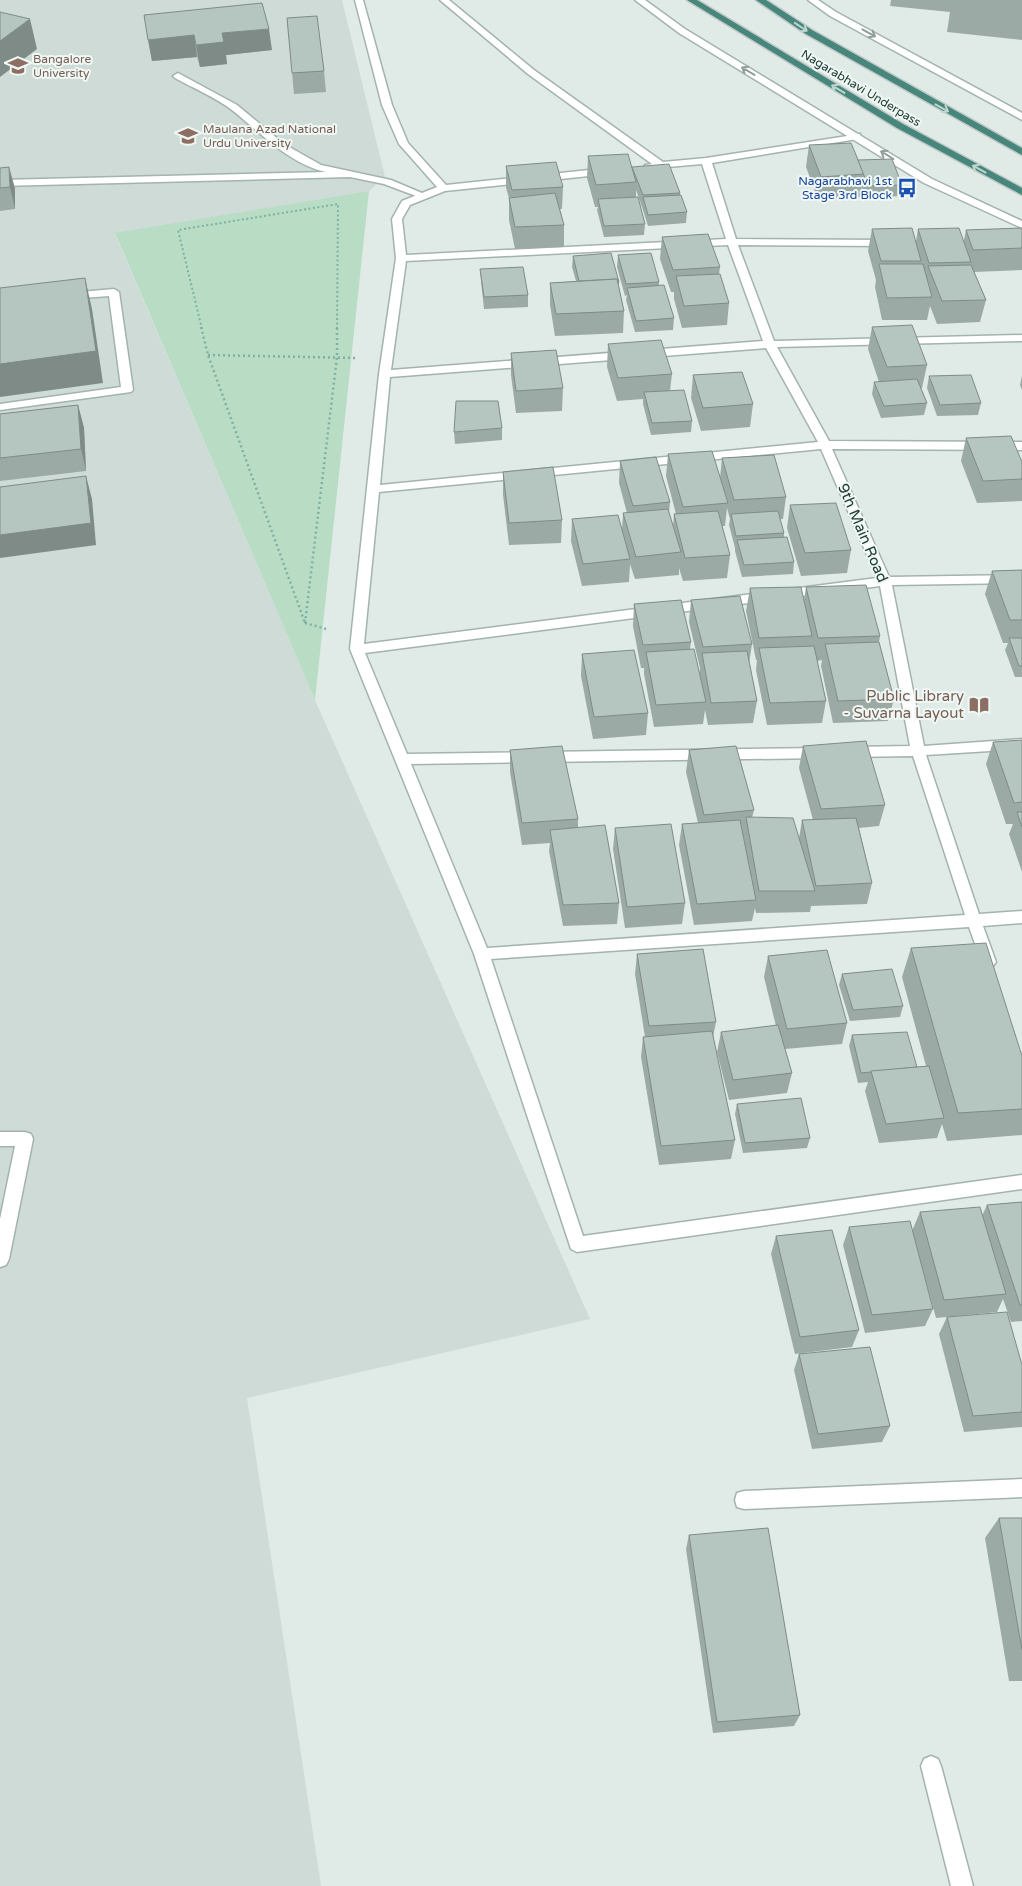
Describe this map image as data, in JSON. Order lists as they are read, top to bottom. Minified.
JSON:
{"streets":{"highway":["Nagarabhavi Underpass"],"street":["9th Main Road"]},"places":{"school or university":["Bangalore University","Maulana Azad National Urdu University"],"bus stop":["Nagarabhavi 1st Stage 3rd Block"],"library":["Public Library - Suvarna Layout"]}}
